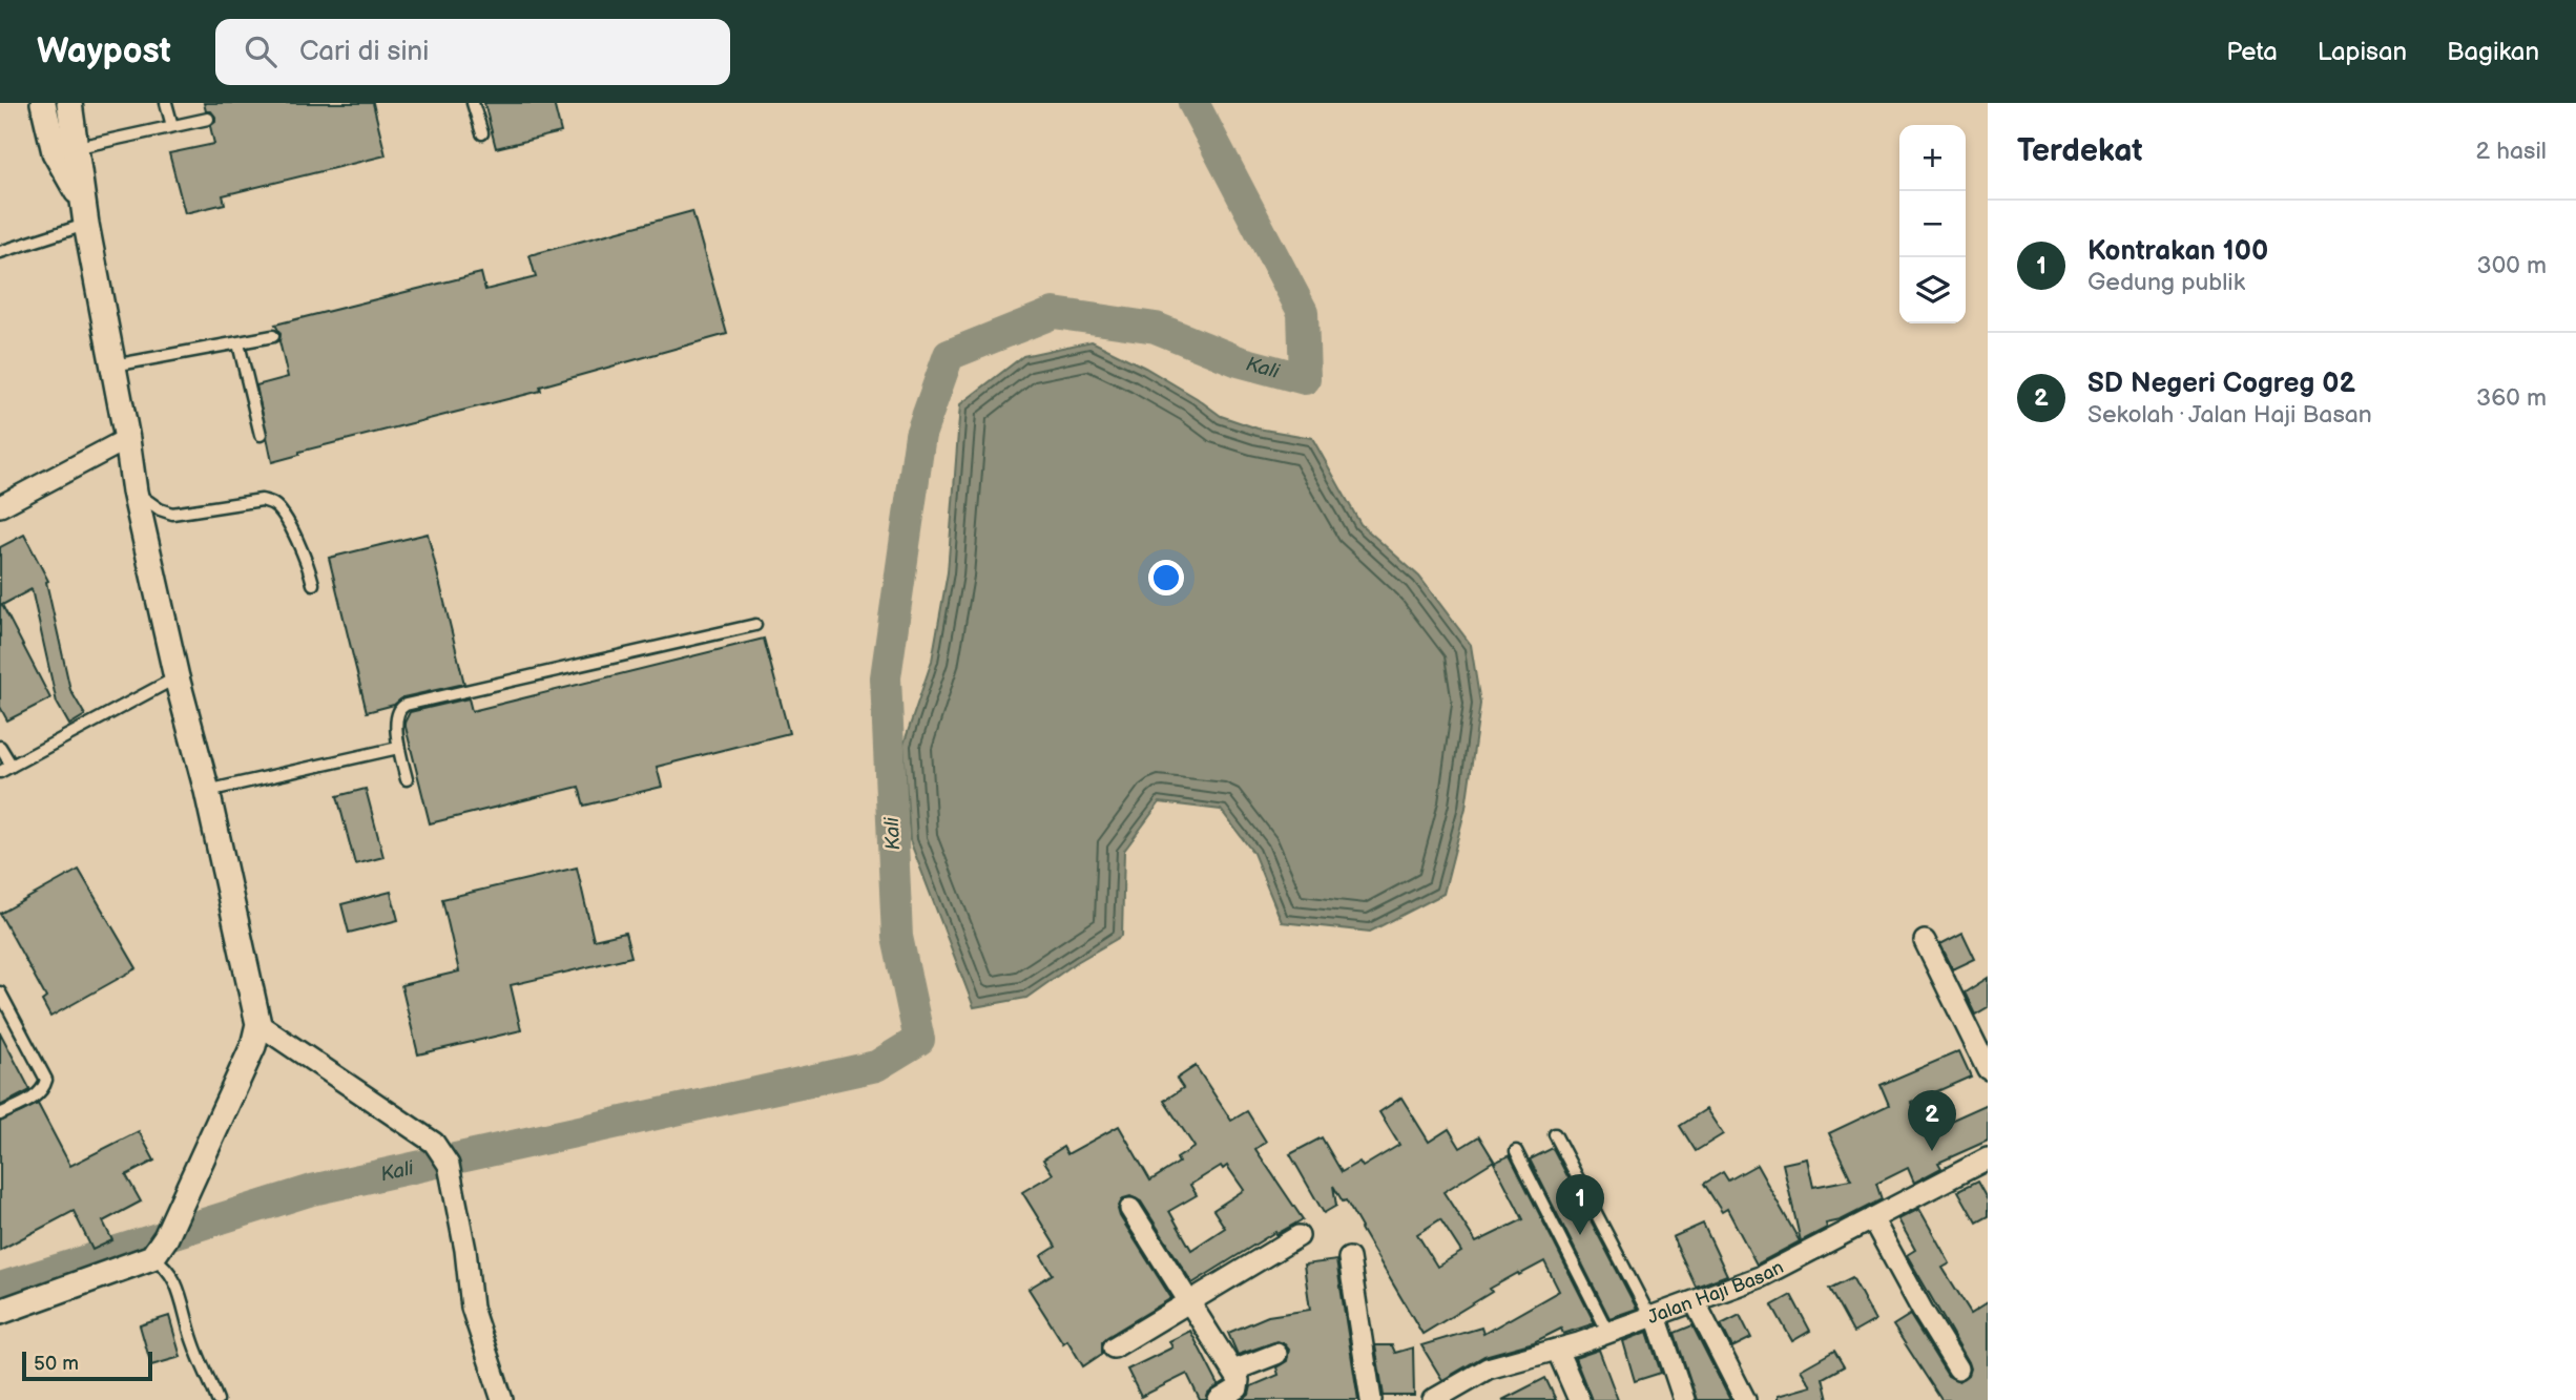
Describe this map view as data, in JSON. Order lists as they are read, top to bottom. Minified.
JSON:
{"streets":{"street":["Jalan Haji Basan"]},"water":["Kali"],"scale_bar":"50 m","page":{"header":"Waypost","search":"Cari di sini","nav":["Peta","Lapisan","Bagikan"],"heading":["Terdekat","2 hasil"],"map_buttons":["+","−"],"list":[{"mark":"1","name":"Kontrakan 100","note":"Gedung publik","value":"300 m"},{"mark":"2","name":"SD Negeri Cogreg 02","note":"Sekolah · Jalan Haji Basan","value":"360 m"}],"pins":["2","1"],"scale":"50 m"}}
